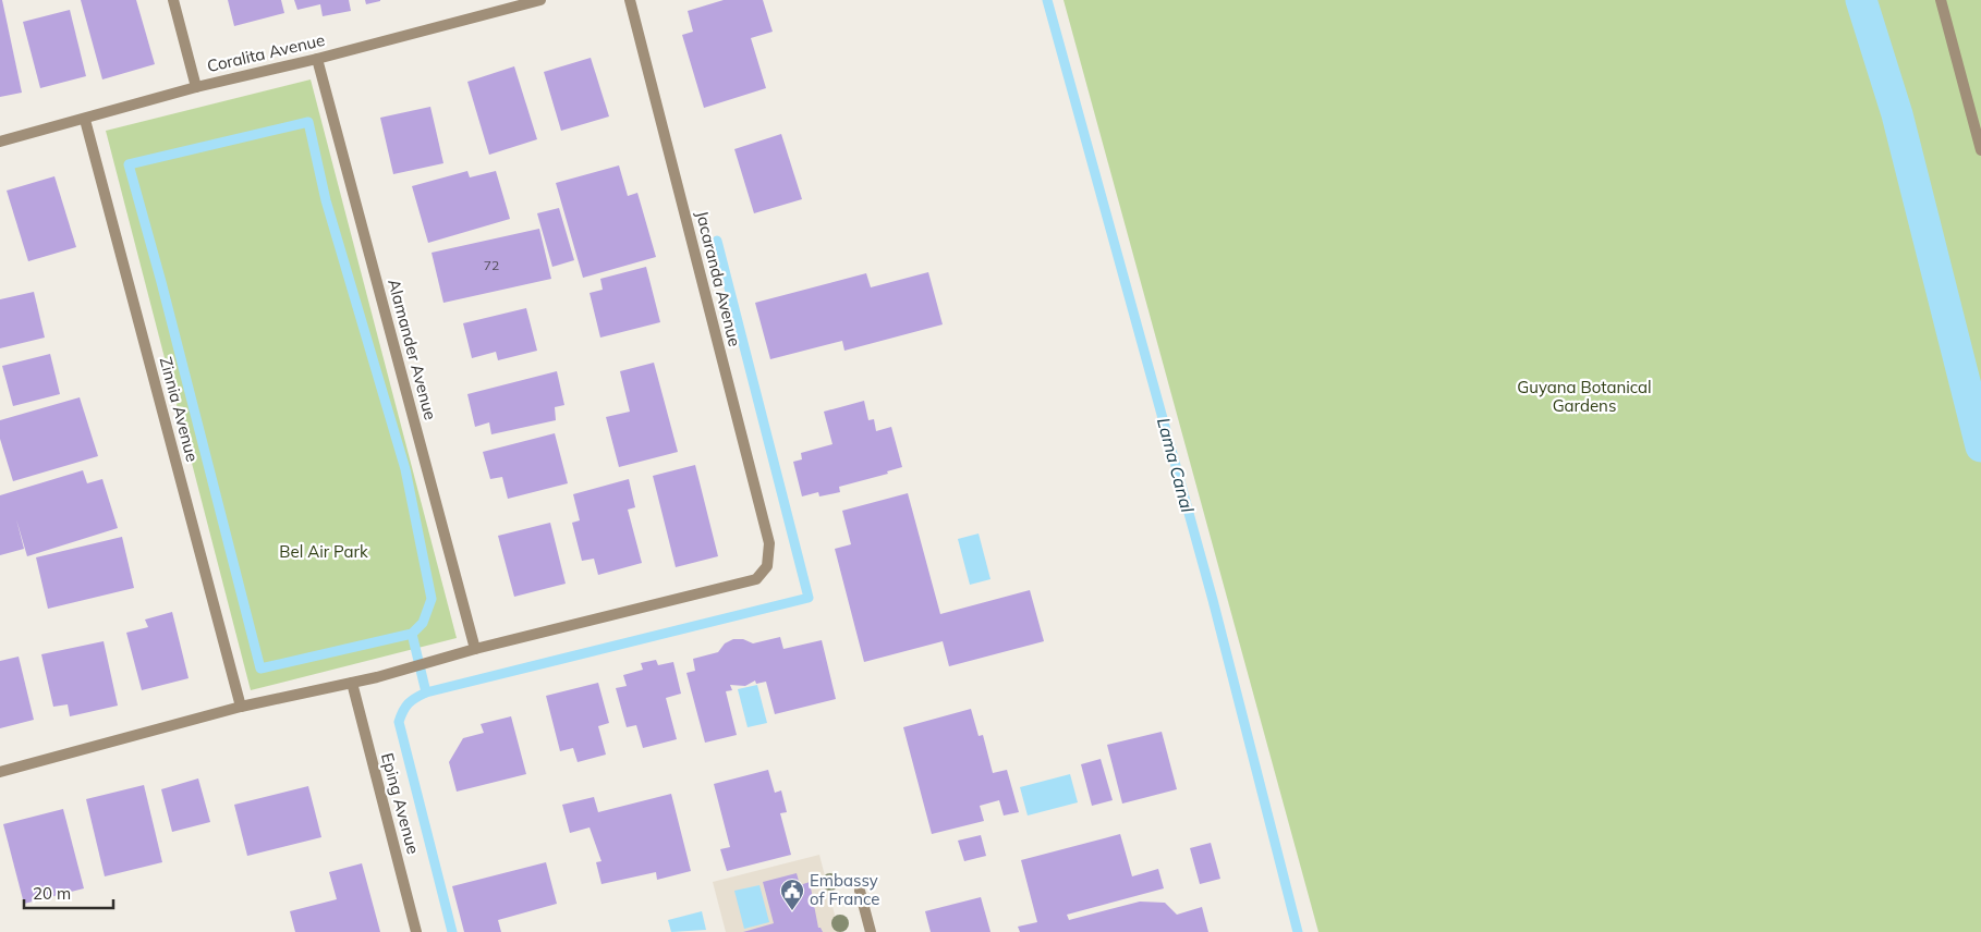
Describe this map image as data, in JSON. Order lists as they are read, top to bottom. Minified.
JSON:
{"streets":{"street":["Coralita Avenue","Jacaranda Avenue","Alamander Avenue","Zinnia Avenue","Eping Avenue"]},"crossings":[["Coralita Avenue","Alamander Avenue"],["Coralita Avenue","Zinnia Avenue"],["Jacaranda Avenue","Alamander Avenue"]],"water":["Lama Canal"],"parks":["Guyana Botanical Gardens","Bel Air Park"],"places":{"public building":["Embassy of France"]},"house_numbers":["72"],"scale_bar":"20 m"}
